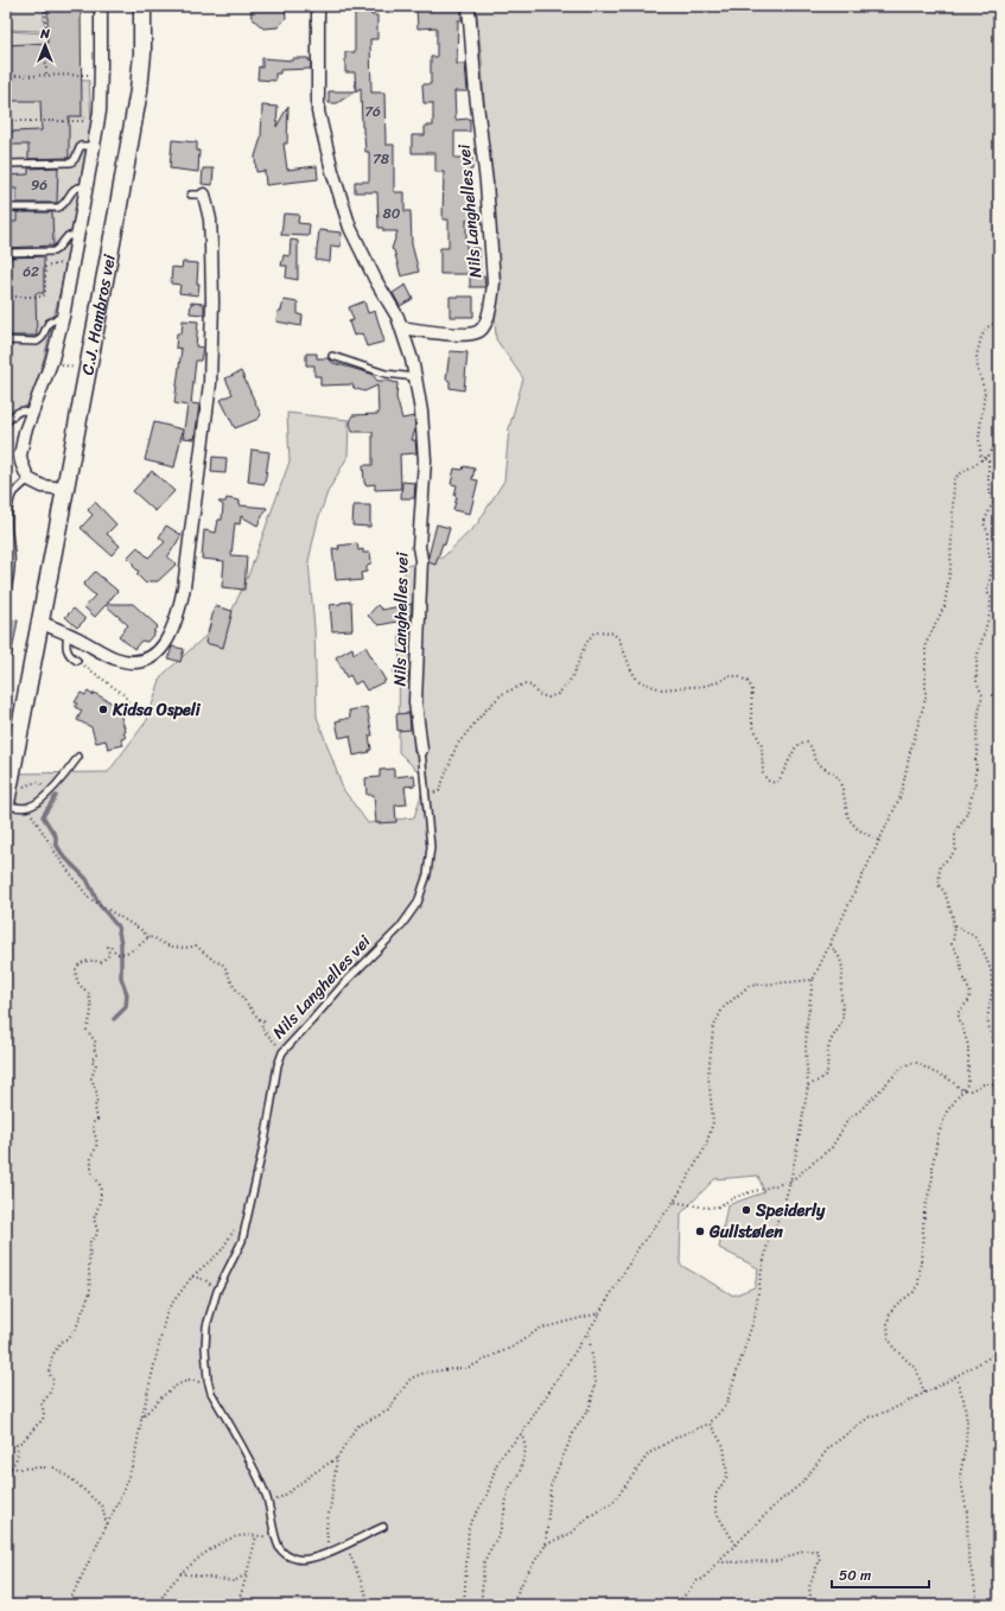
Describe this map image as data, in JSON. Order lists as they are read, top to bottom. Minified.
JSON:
{"streets":{"main road":["C.J. Hambros vei"],"street":["Nils Langhelles vei"]},"places":["Kidsa Ospeli","Speiderly","Gullstølen"],"house_numbers":["76","78","96","80","62"],"scale_bar":"50 m","north":"top"}
